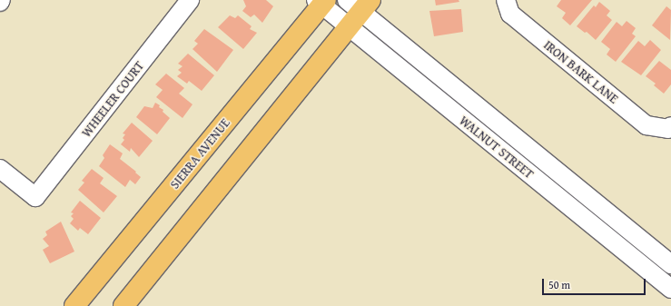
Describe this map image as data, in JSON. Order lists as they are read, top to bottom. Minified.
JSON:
{"streets":{"main road":["SIERRA AVENUE"],"street":["IRON BARK LANE","WHEELER COURT","WALNUT STREET"]},"crossings":[["WALNUT STREET","SIERRA AVENUE"]],"scale_bar":"50 m"}
